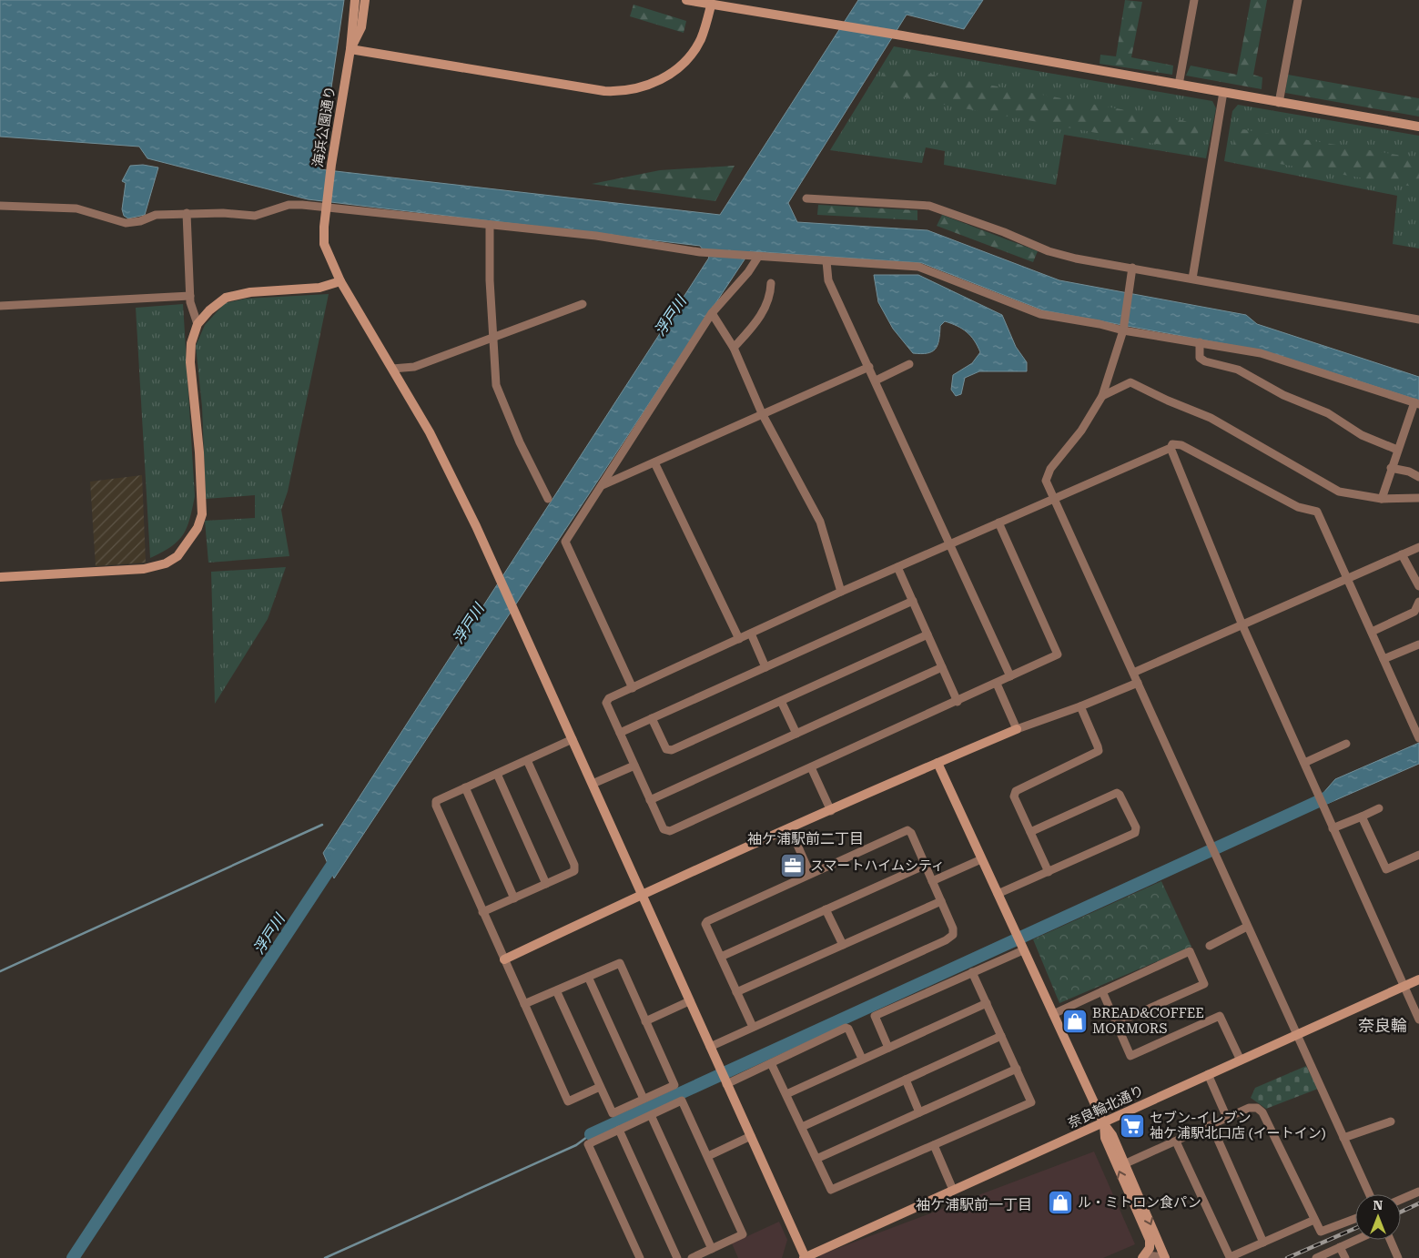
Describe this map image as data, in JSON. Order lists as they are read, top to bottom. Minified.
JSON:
{"streets":{"street":["海浜公園通り","奈良輪北通り"]},"crossings":[["海浜公園通り","奈良輪北通り"]],"districts":["袖ケ浦駅前二丁目","奈良輪","袖ケ浦駅前一丁目"],"water":["浮戸川"],"places":{"office":["スマートハイムシティ"],"shop":["BREAD&COFFEE MORMORS","ル・ミトロン食パン"],"supermarket":["セブン-イレブン 袖ケ浦駅北口店 (イートイン)"]},"north":"top"}
